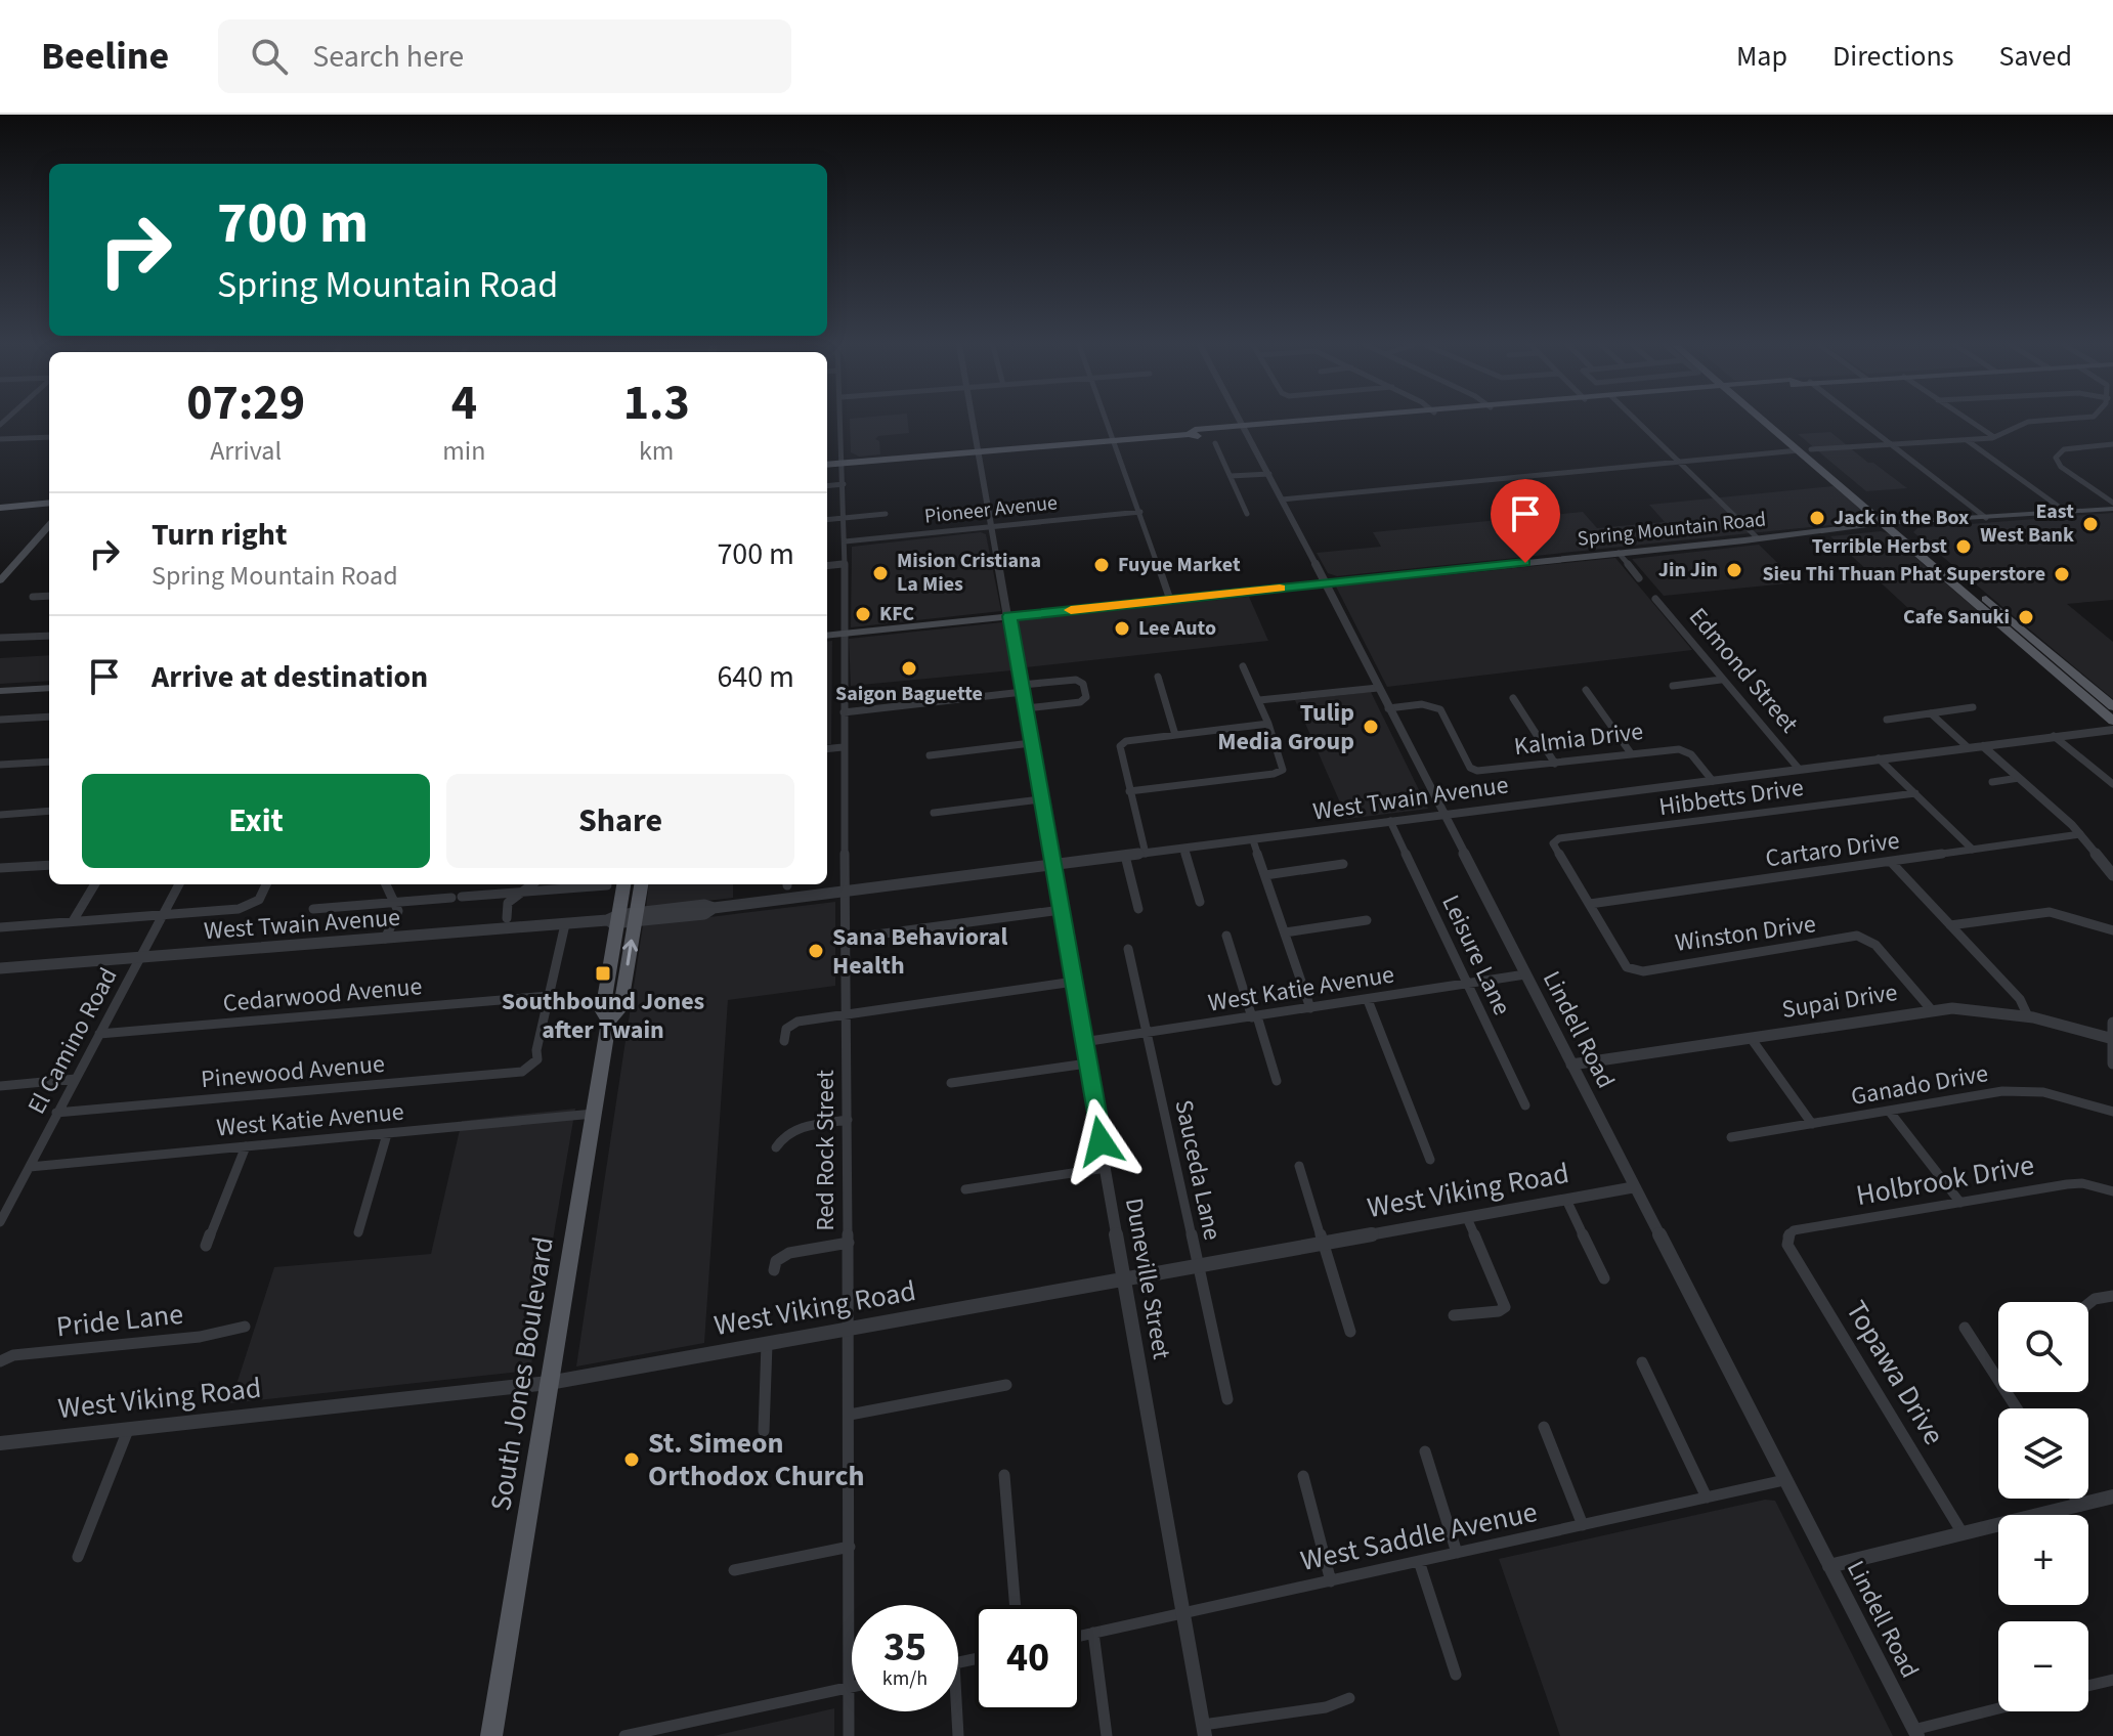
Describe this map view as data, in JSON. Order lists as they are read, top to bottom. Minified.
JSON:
{"streets":{"main road":["Spring Mountain Road","South Jones Boulevard"],"street":["Pioneer Avenue","Edmond Street","Kalmia Drive","Hibbetts Drive","West Twain Avenue","Cartaro Drive","Winston Drive","Leisure Lane","West Katie Avenue","Cedarwood Avenue","Supai Drive","Lindell Road","El Camino Road","Pinewood Avenue","Ganado Drive","Red Rock Street","Sauceda Lane","Holbrook Drive","West Viking Road","Duneville Street","Pride Lane","Topawa Drive","West Saddle Avenue"]},"crossings":[["Pioneer Avenue","Red Rock Street"],["Pioneer Avenue","Duneville Street"],["Spring Mountain Road","Lindell Road"],["Spring Mountain Road","Red Rock Street"],["Spring Mountain Road","Duneville Street"],["Edmond Street","West Twain Avenue"],["Kalmia Drive","West Twain Avenue"],["Kalmia Drive","Lindell Road"],["Hibbetts Drive","Cartaro Drive"],["Hibbetts Drive","Winston Drive"],["West Twain Avenue","Leisure Lane"],["West Twain Avenue","Lindell Road"],["West Twain Avenue","El Camino Road"],["West Twain Avenue","Red Rock Street"],["West Twain Avenue","Duneville Street"],["West Twain Avenue","South Jones Boulevard"],["Cartaro Drive","Winston Drive"],["Winston Drive","Supai Drive"],["Leisure Lane","West Katie Avenue"],["West Katie Avenue","Lindell Road"],["West Katie Avenue","El Camino Road"],["West Katie Avenue","Sauceda Lane"],["West Katie Avenue","Duneville Street"],["West Katie Avenue","South Jones Boulevard"],["Cedarwood Avenue","El Camino Road"],["Cedarwood Avenue","Pinewood Avenue"],["Supai Drive","Lindell Road"],["Lindell Road","West Viking Road"],["Lindell Road","West Saddle Avenue"],["El Camino Road","Pinewood Avenue"],["Red Rock Street","West Viking Road"],["Sauceda Lane","West Viking Road"],["Holbrook Drive","Topawa Drive"],["West Viking Road","Duneville Street"],["West Viking Road","South Jones Boulevard"],["Duneville Street","West Saddle Avenue"]],"places":{"other":["Jack in the Box","East West Bank","Terrible Herbst","Fuyue Market","Jin Jin","Mision Cristiana La Mies","Sieu Thi Thuan Phat Superstore","KFC","Cafe Sanuki","Lee Auto","Saigon Baguette","Tulip Media Group","Sana Behavioral Health","St. Simeon Orthodox Church"],"transit":["Southbound Jones after Twain"]},"page":{"header":"Beeline","search":"Search here","nav":["Map","Directions","Saved"],"turn":["700 m","Spring Mountain Road"],"eta":["07:29","Arrival","4","min","1.3","km"],"list":[{"name":"Turn right","note":"Spring Mountain Road","value":"700 m"},{"name":"Arrive at destination","value":"640 m"}],"buttons":["Exit","Share"],"map_buttons":["+","−"],"speed":"35 km/h","limit":"40"}}
